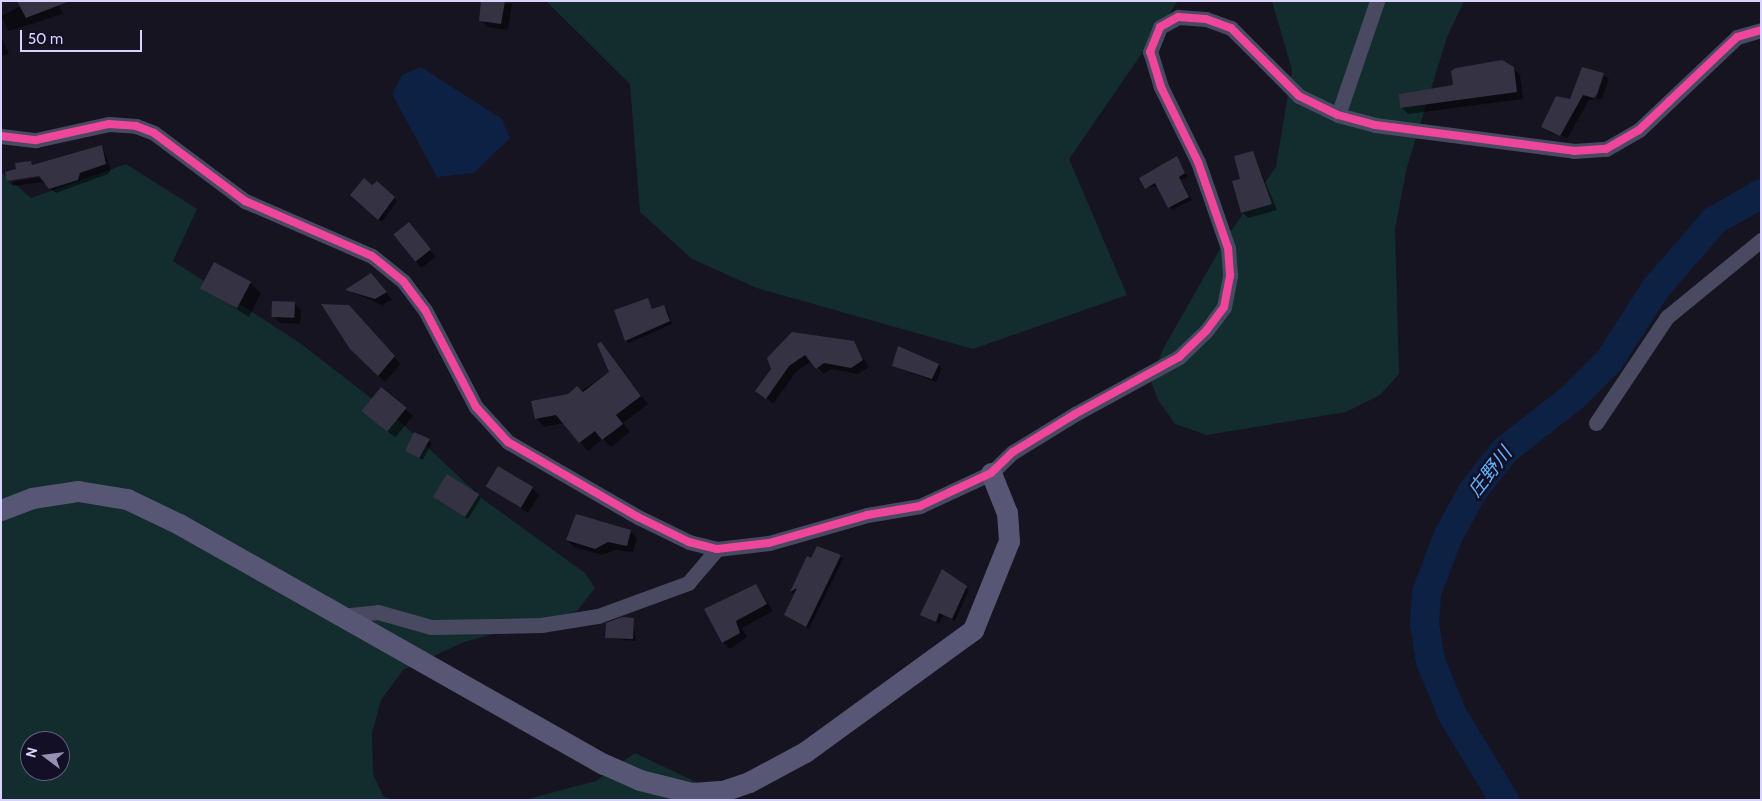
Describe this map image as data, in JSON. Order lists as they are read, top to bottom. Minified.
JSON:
{"water":["庄野川"],"scale_bar":"50 m","north":"left"}
